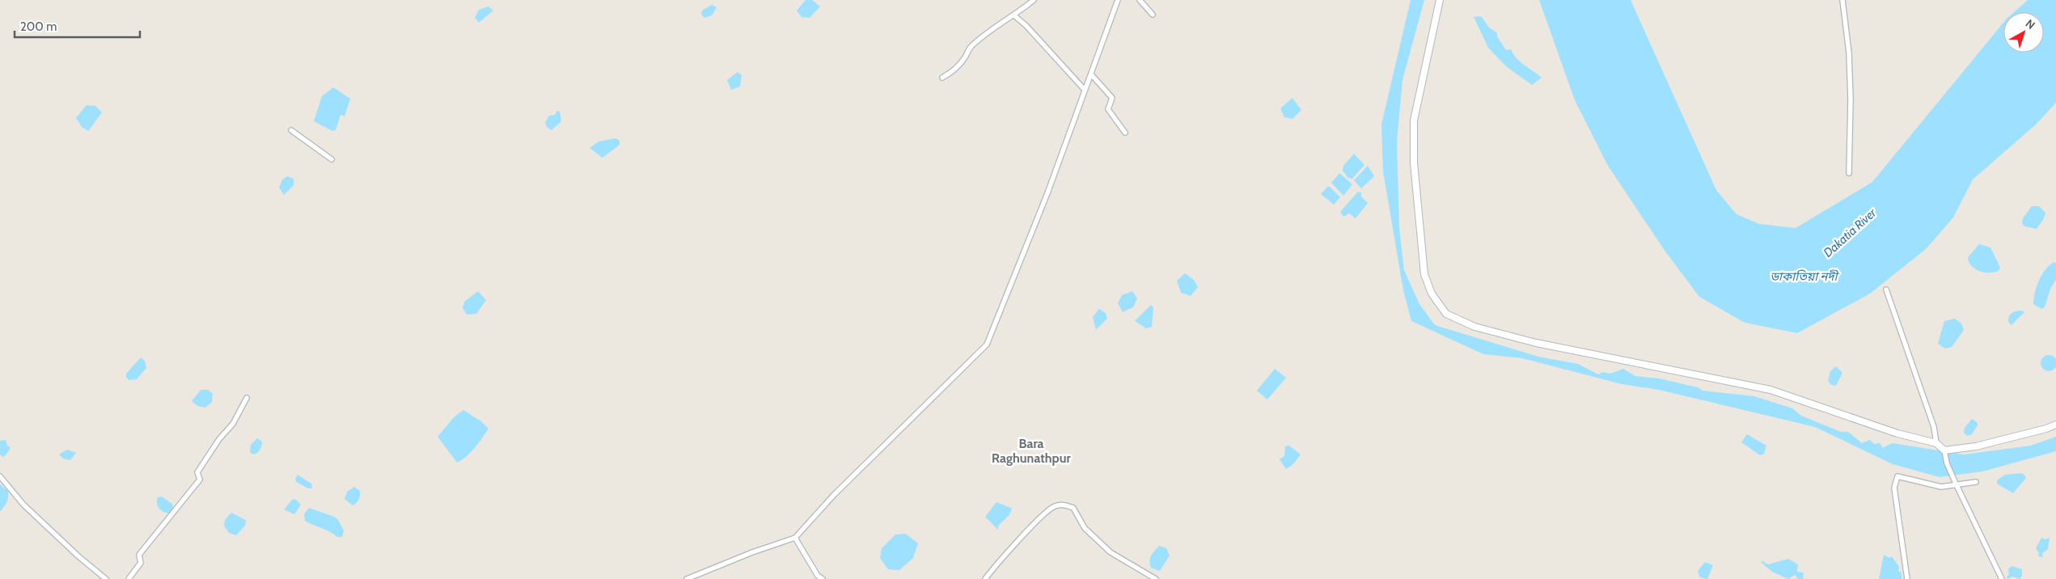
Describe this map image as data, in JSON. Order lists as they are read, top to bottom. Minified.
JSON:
{"districts":["Bara Raghunathpur"],"water":["Dakatia River","ডাকাতিয়া নদী"],"scale_bar":"200 m","north":"top right"}
